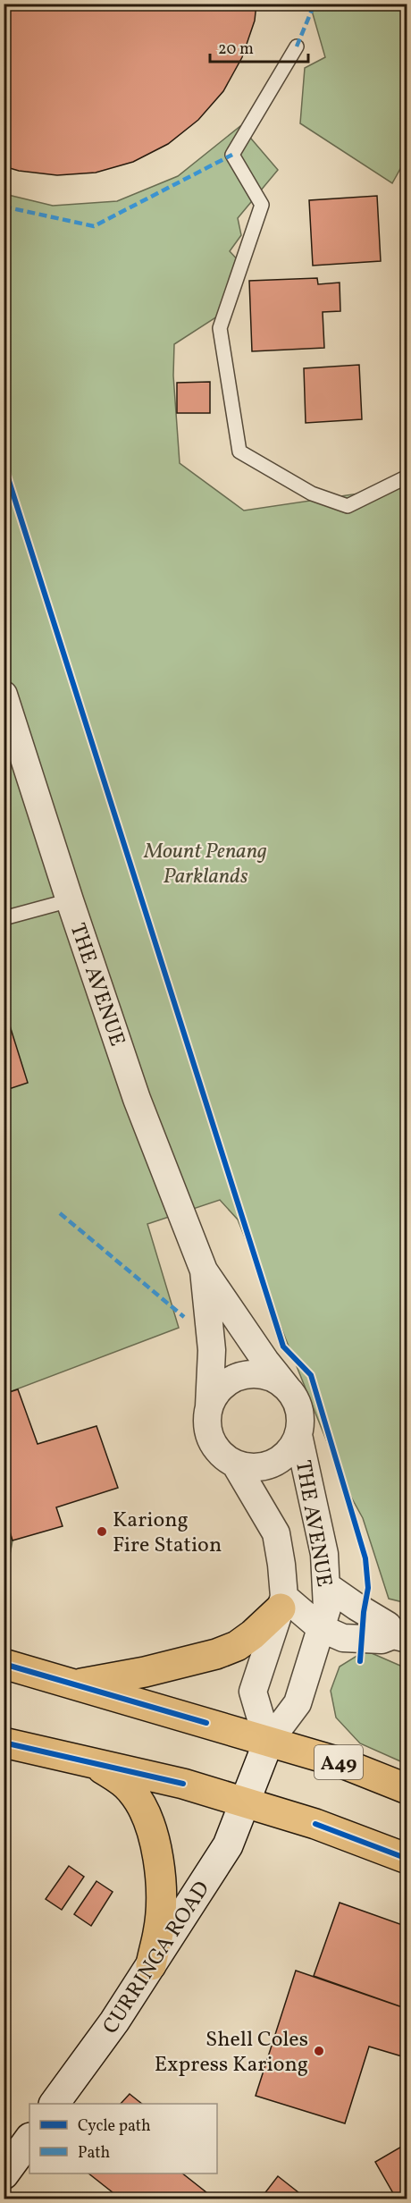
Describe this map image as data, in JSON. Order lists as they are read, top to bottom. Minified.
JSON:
{"streets":{"highway":["A49"],"street":["THE AVENUE","CURRINGA ROAD"]},"crossings":[["THE AVENUE","A49"],["THE AVENUE","CURRINGA ROAD"],["A49","CURRINGA ROAD"]],"parks":["Mount Penang Parklands"],"places":["Kariong Fire Station","Shell Coles Express Kariong"],"legend":["Cycle path","Path"],"scale_bar":"20 m"}
